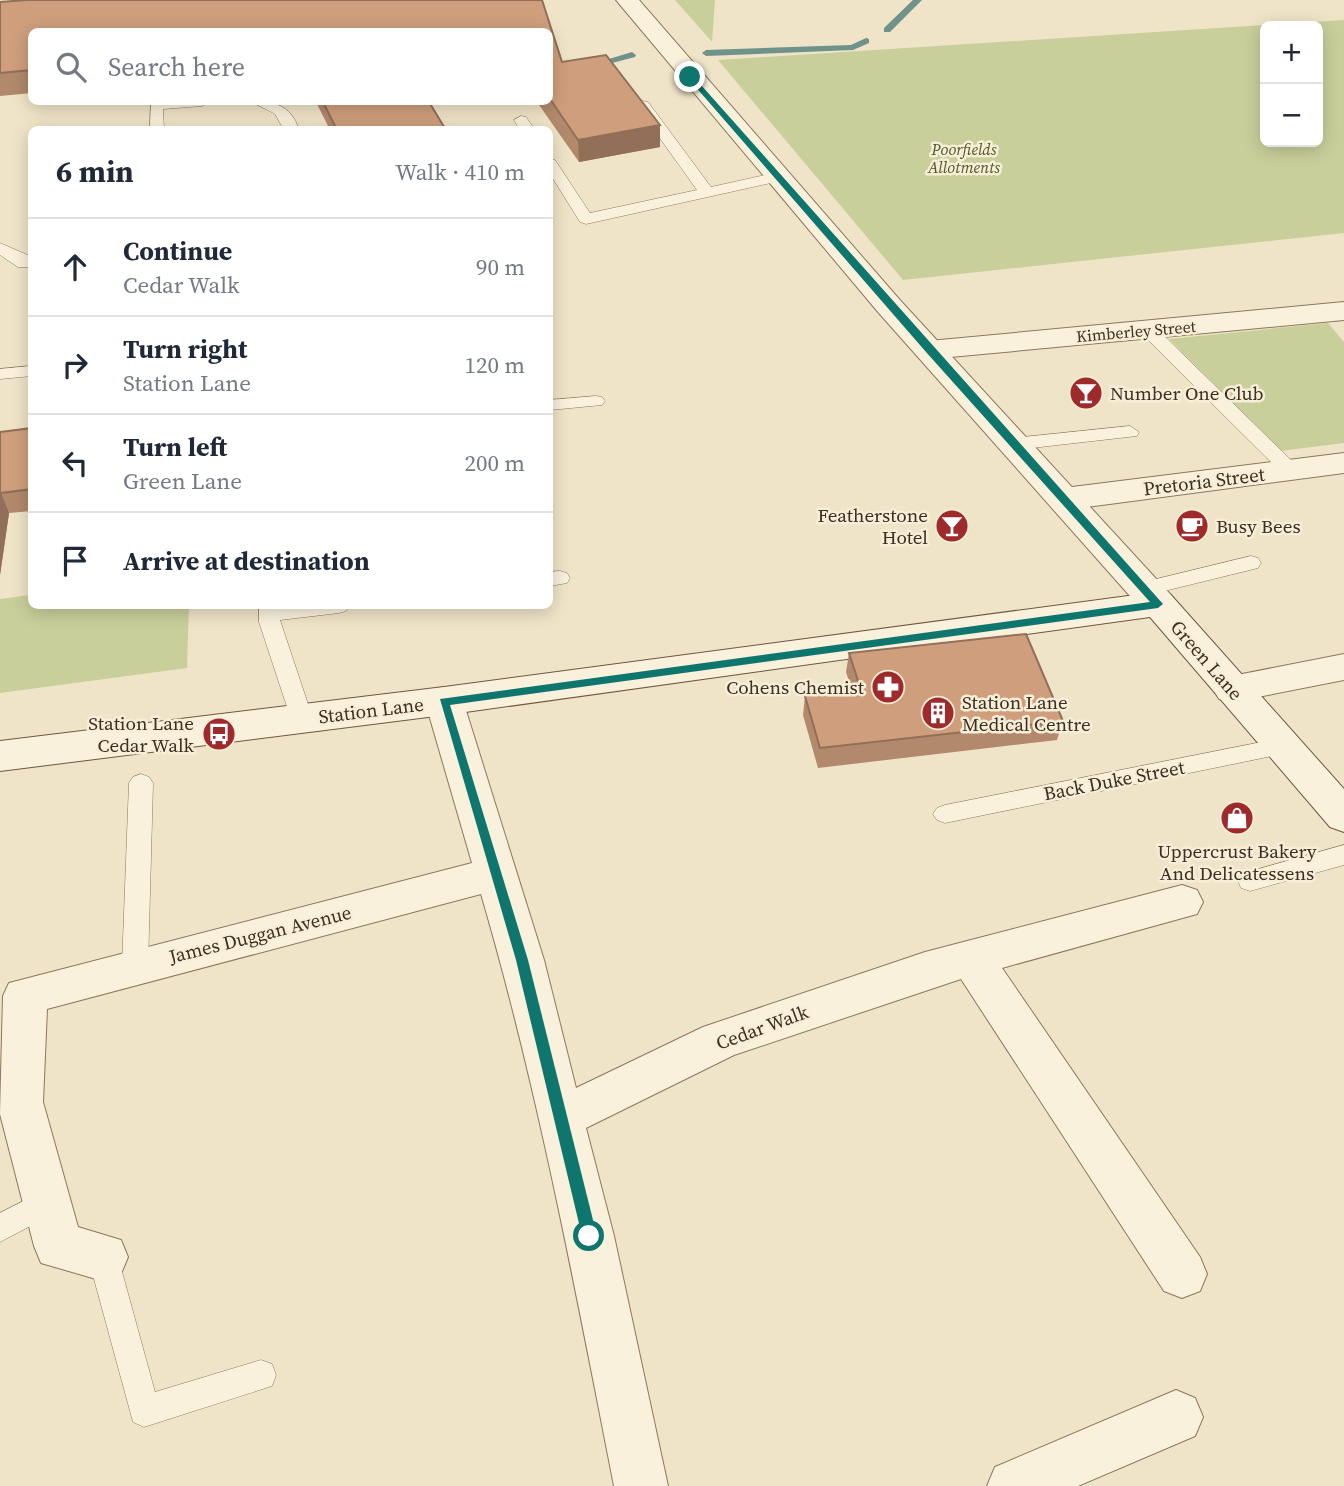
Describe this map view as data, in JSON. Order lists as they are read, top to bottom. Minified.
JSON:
{"streets":{"street":["Kimberley Street","Pretoria Street","Green Lane","Station Lane","James Duggan Avenue","Cedar Walk"],"lane":["Back Duke Street"]},"crossings":[["Kimberley Street","Green Lane"],["Pretoria Street","Green Lane"],["Green Lane","Station Lane"],["Green Lane","Back Duke Street"]],"parks":["Poorfields Allotments"],"places":{"bar":["Number One Club","Featherstone Hotel"],"cafe":["Busy Bees"],"pharmacy":["Cohens Chemist"],"building":["Station Lane Medical Centre"],"bus stop":["Station Lane Cedar Walk"],"shop":["Uppercrust Bakery And Delicatessens"]},"page":{"map_buttons":["+","−"],"search":"Search here","heading":["6 min","Walk · 410 m"],"list":[["Continue","Cedar Walk","90 m"],["Turn right","Station Lane","120 m"],["Turn left","Green Lane","200 m"],"Arrive at destination"]}}
